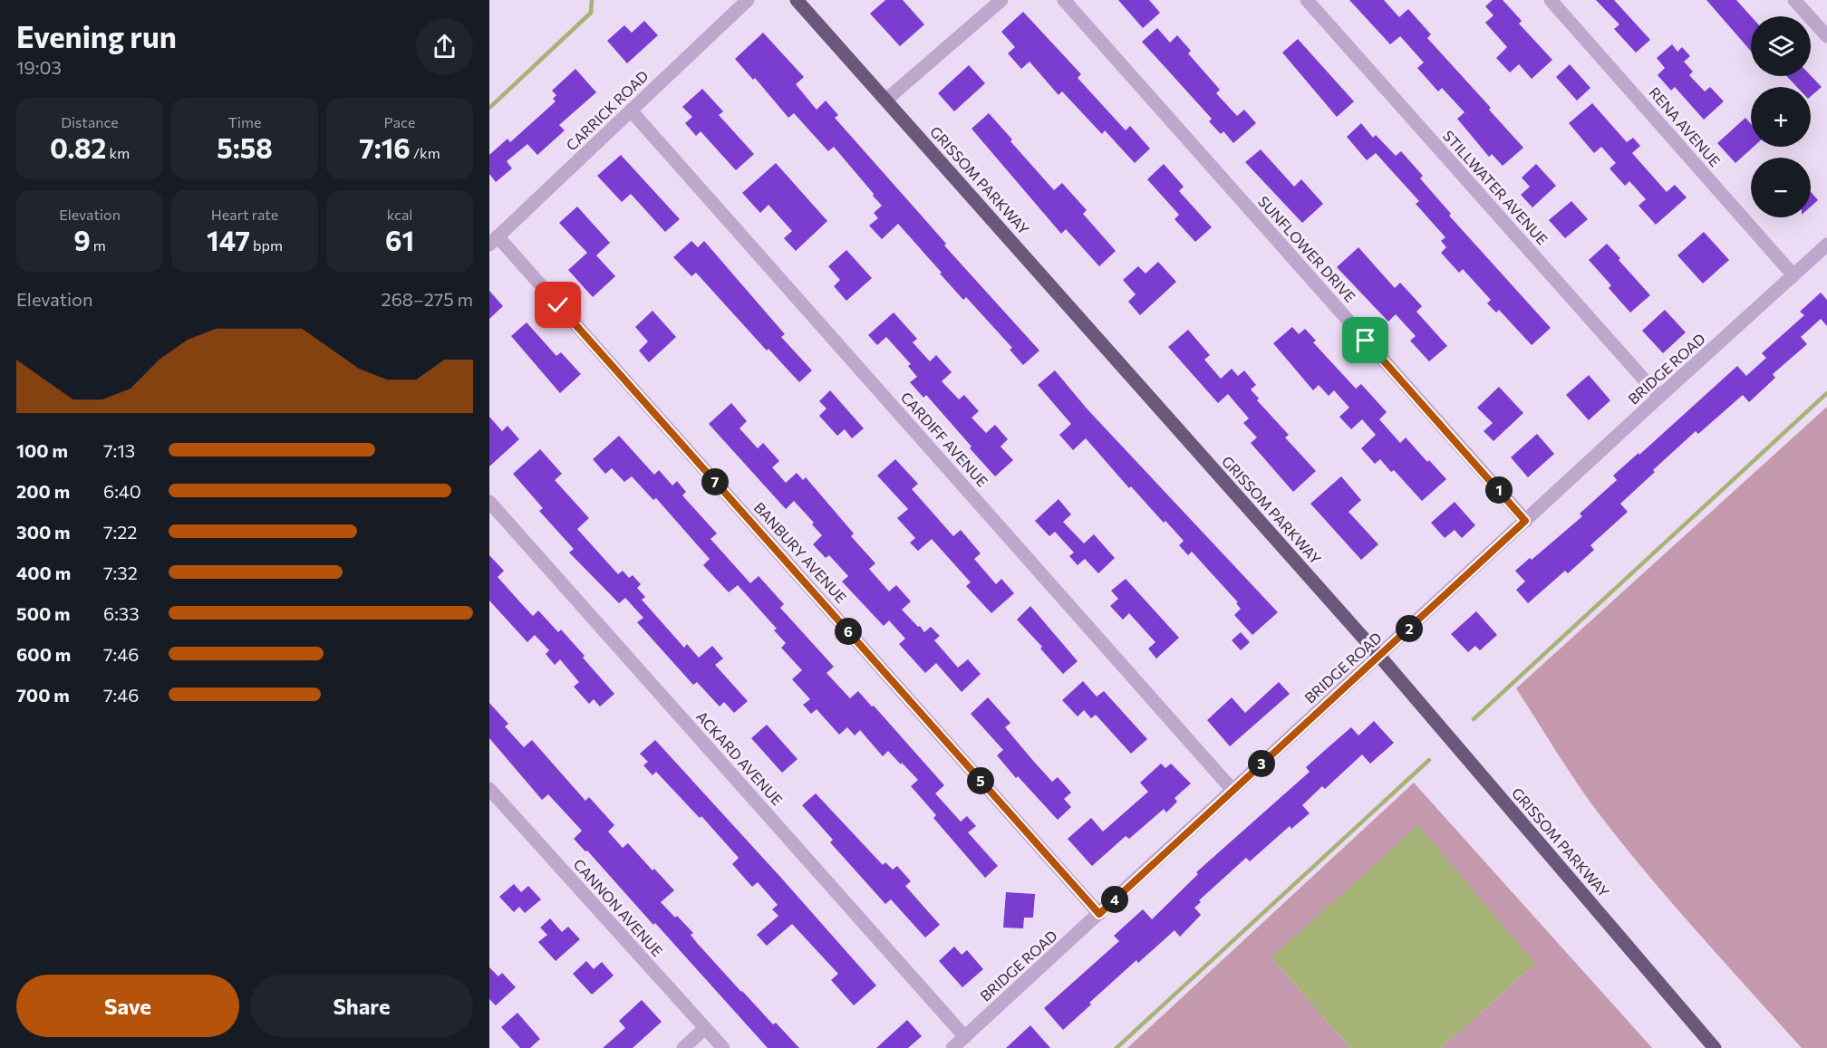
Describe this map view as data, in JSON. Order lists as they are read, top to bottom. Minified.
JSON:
{"streets":{"main road":["GRISSOM PARKWAY"],"street":["CARRICK ROAD","RENA AVENUE","STILLWATER AVENUE","SUNFLOWER DRIVE","BRIDGE ROAD","CARDIFF AVENUE","BANBURY AVENUE","ACKARD AVENUE","CANNON AVENUE"]},"crossings":[["CARRICK ROAD","CARDIFF AVENUE"],["CARRICK ROAD","BANBURY AVENUE"],["RENA AVENUE","BRIDGE ROAD"],["GRISSOM PARKWAY","BRIDGE ROAD"],["STILLWATER AVENUE","BRIDGE ROAD"],["SUNFLOWER DRIVE","BRIDGE ROAD"],["BRIDGE ROAD","CARDIFF AVENUE"],["BRIDGE ROAD","BANBURY AVENUE"],["BRIDGE ROAD","ACKARD AVENUE"]],"page":{"heading":["Evening run","19:03"],"map_buttons":["+","−"],"stats":[["Distance","0.82 km"],["Time","5:58"],["Pace","7:16 /km"],["Elevation","9 m"],["Heart rate","147 bpm"],["kcal","61"]],"chart":["Elevation","268–275 m"],"list":[{"name":"100 m","note":"7:13"},{"name":"200 m","note":"6:40"},{"name":"300 m","note":"7:22"},{"name":"400 m","note":"7:32"},{"name":"500 m","note":"6:33"},{"name":"600 m","note":"7:46"},{"name":"700 m","note":"7:46"}],"pins":["7","1","2","6","3","5","4"],"buttons":["Save","Share"]}}
